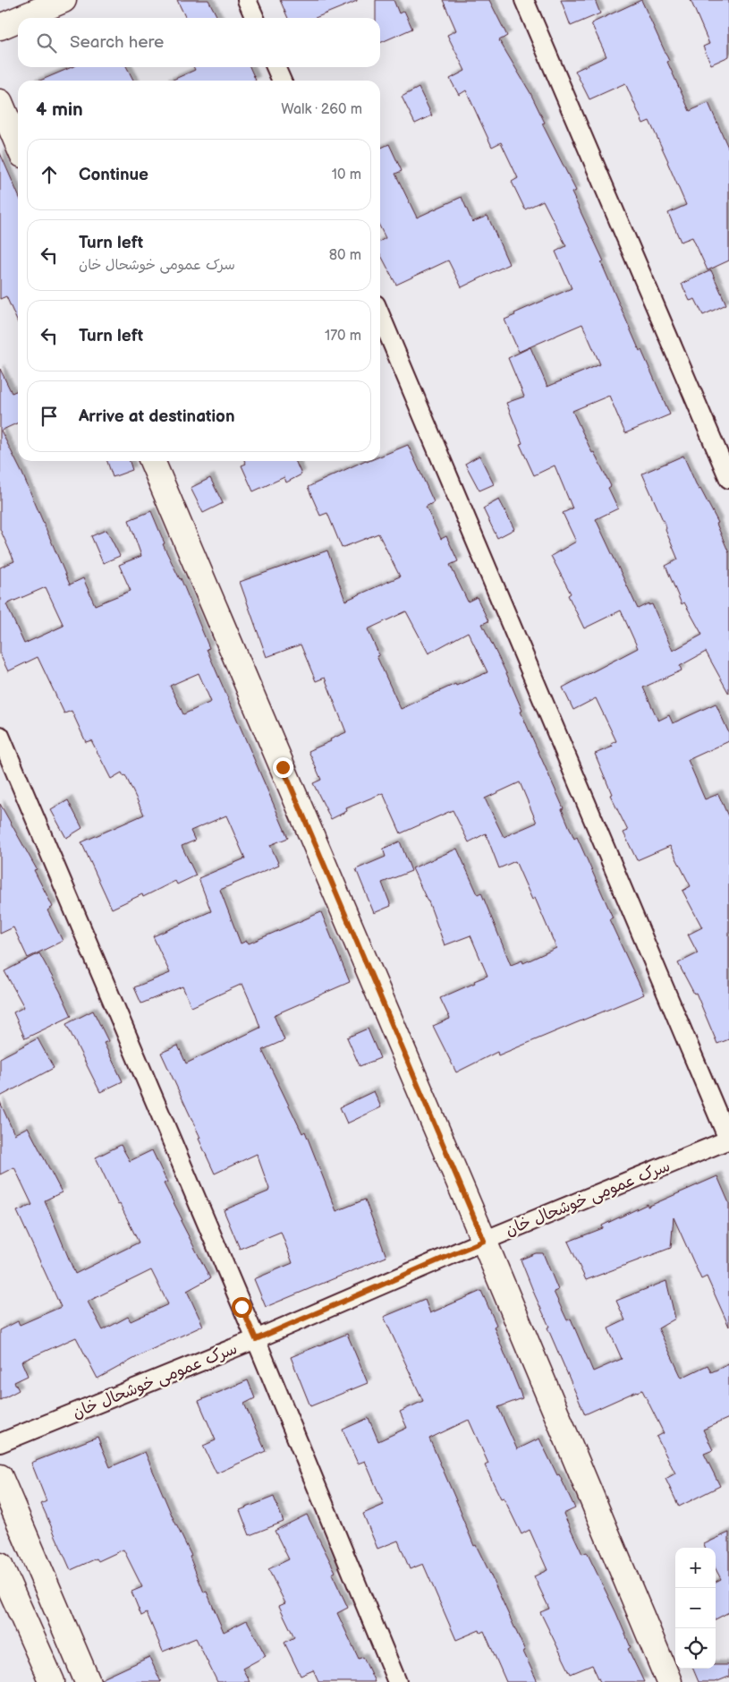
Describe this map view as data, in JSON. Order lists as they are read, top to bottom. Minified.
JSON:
{"streets":{"street":["سرک عمومی خوشحال خان"]},"page":{"search":"Search here","heading":["4 min","Walk · 260 m"],"list":[["Continue","10 m"],["Turn left","سرک عمومی خوشحال خان","80 m"],["Turn left","170 m"],"Arrive at destination"],"map_buttons":["+","−"]}}
